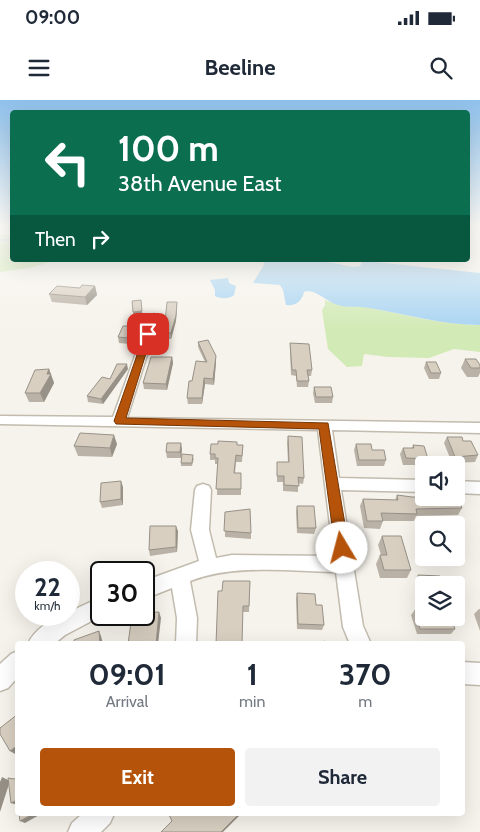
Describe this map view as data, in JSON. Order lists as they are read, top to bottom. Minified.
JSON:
{"page":{"status":"09:00","header":"Beeline","turn":["100 m","38th Avenue East"],"then":"Then","speed":"22 km/h","limit":"30","eta":["09:01","Arrival","1","min","370","m"],"buttons":["Exit","Share"]}}
